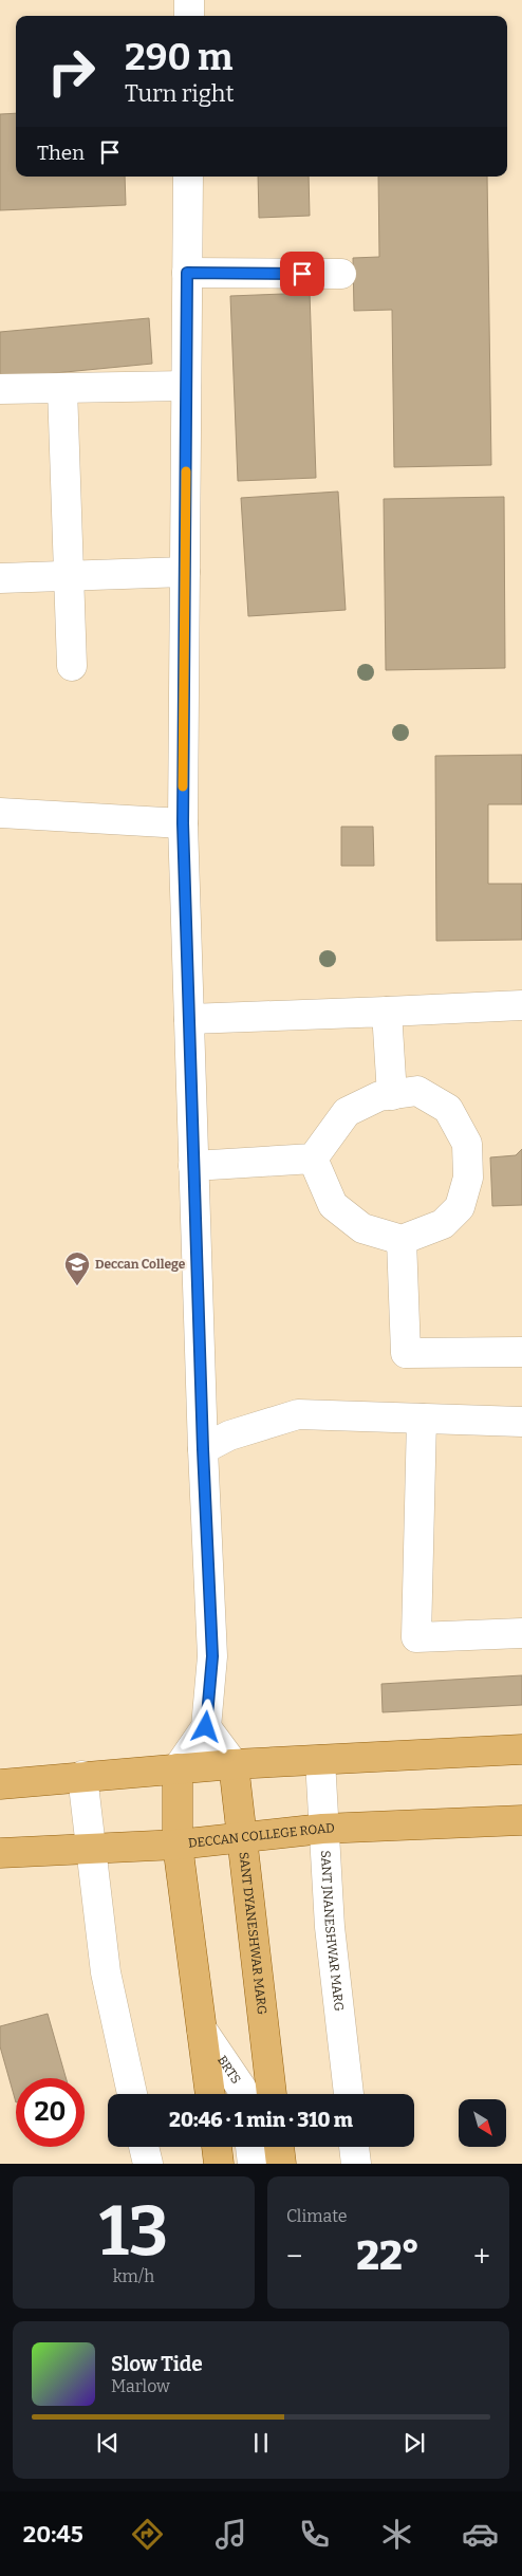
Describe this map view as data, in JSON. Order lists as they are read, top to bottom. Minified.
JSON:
{"streets":{"main road":["DECCAN COLLEGE ROAD","SANT DYANESHWAR MARG"],"street":["SANT JNANESHWAR MARG","BRTS"]},"crossings":[["DECCAN COLLEGE ROAD","SANT JNANESHWAR MARG"],["DECCAN COLLEGE ROAD","SANT DYANESHWAR MARG"],["SANT DYANESHWAR MARG","BRTS"]],"places":{"school or university":["Deccan College"]},"north":"bottom right","page":{"turn":["290 m","Turn right"],"then":"Then","limit":"20","trip":"20:46 · 1 min · 310 m","tile":[["13","km/h"],"Climate"],"heat":["−","22°","+"],"song":["Slow Tide","Marlow"],"tabs":"20:45"}}
